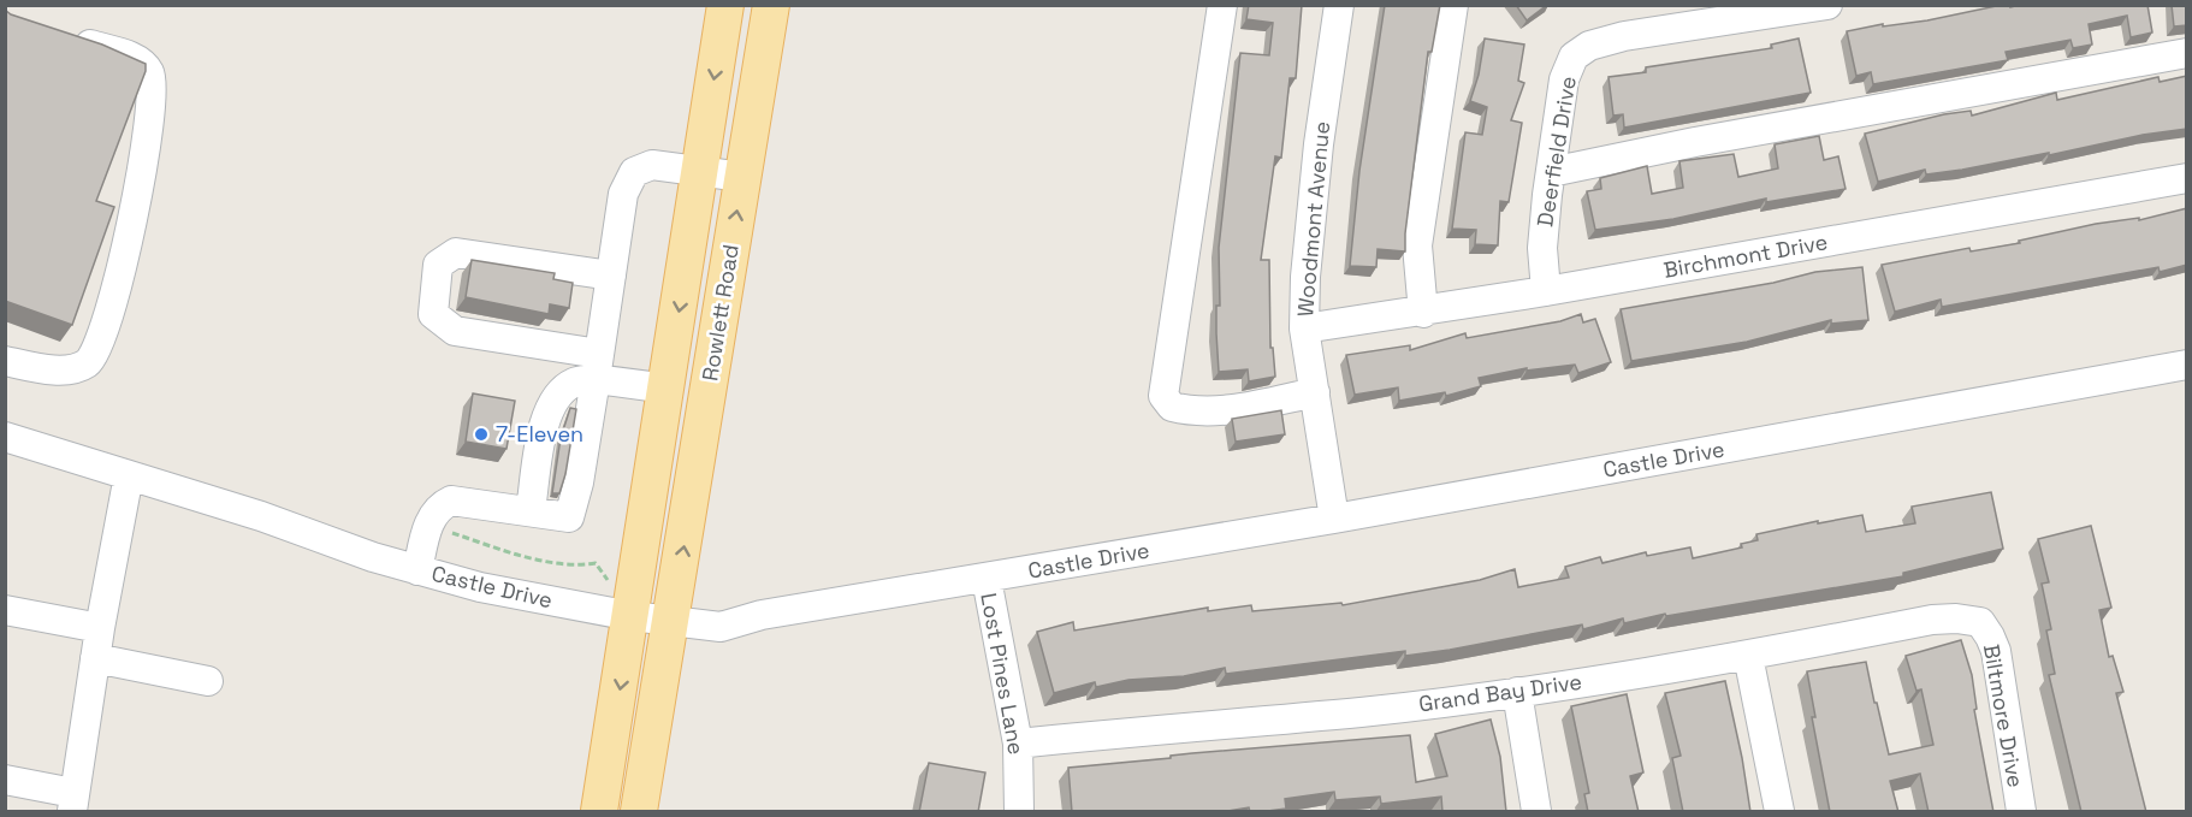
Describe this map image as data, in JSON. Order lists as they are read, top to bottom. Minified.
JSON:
{"streets":{"main road":["Rowlett Road"],"street":["Deerfield Drive","Woodmont Avenue","Birchmont Drive","Castle Drive","Lost Pines Lane","Grand Bay Drive","Biltmore Drive"]},"crossings":[["Deerfield Drive","Birchmont Drive"],["Woodmont Avenue","Birchmont Drive"],["Woodmont Avenue","Castle Drive"],["Rowlett Road","Castle Drive"],["Castle Drive","Lost Pines Lane"],["Lost Pines Lane","Grand Bay Drive"],["Grand Bay Drive","Biltmore Drive"]],"places":["7-Eleven"]}
